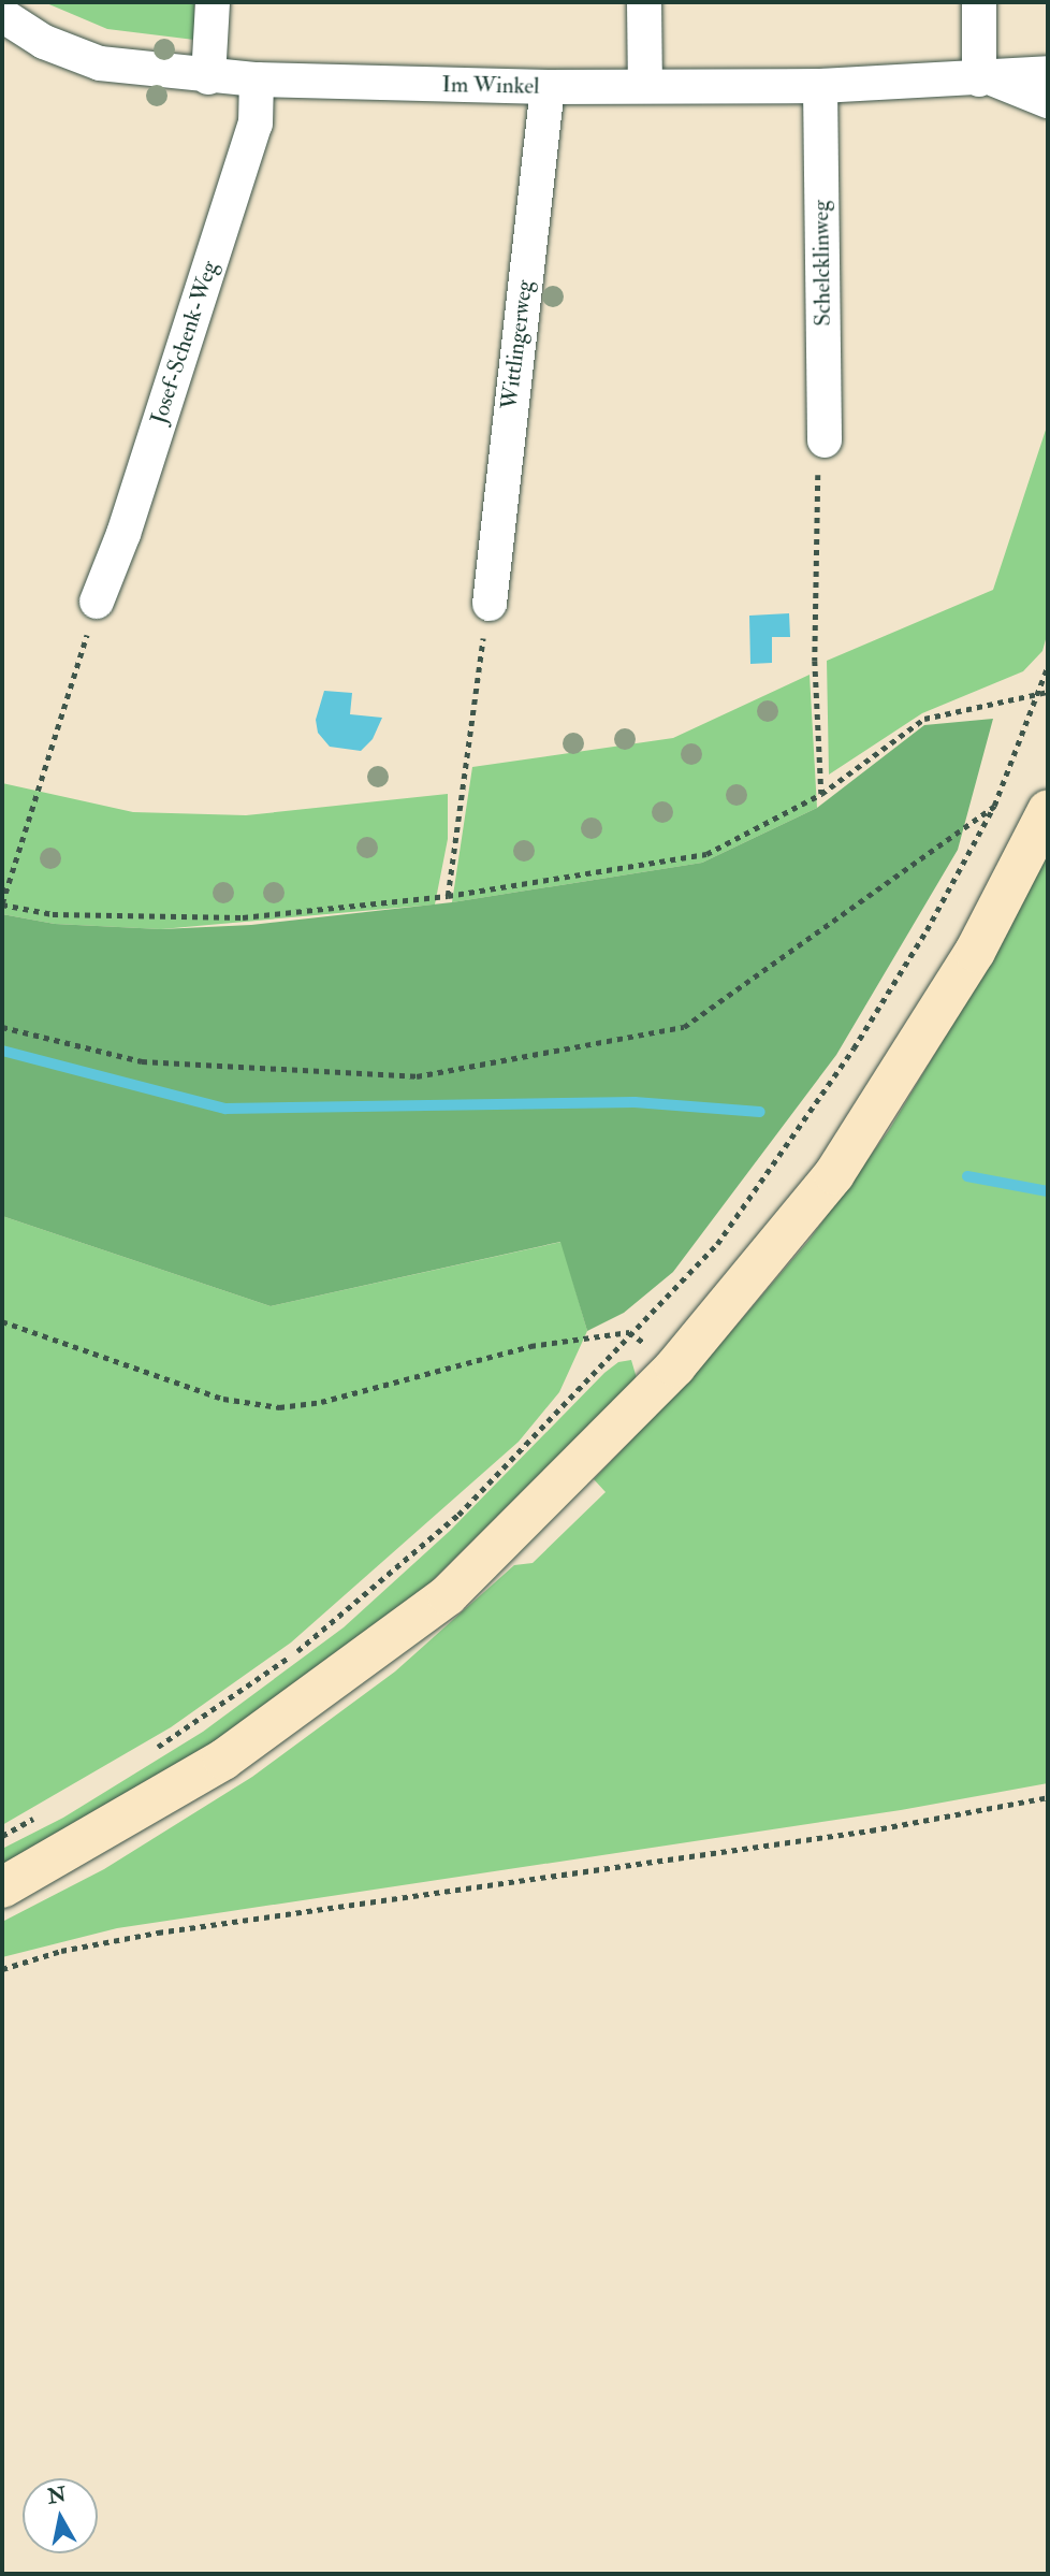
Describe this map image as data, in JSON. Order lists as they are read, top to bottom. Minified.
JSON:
{"streets":{"street":["Im Winkel","Schelcklinweg","Josef-Schenk-Weg","Wittlingerweg"]},"crossings":[["Im Winkel","Schelcklinweg"],["Im Winkel","Josef-Schenk-Weg"],["Im Winkel","Wittlingerweg"]],"north":"top"}
